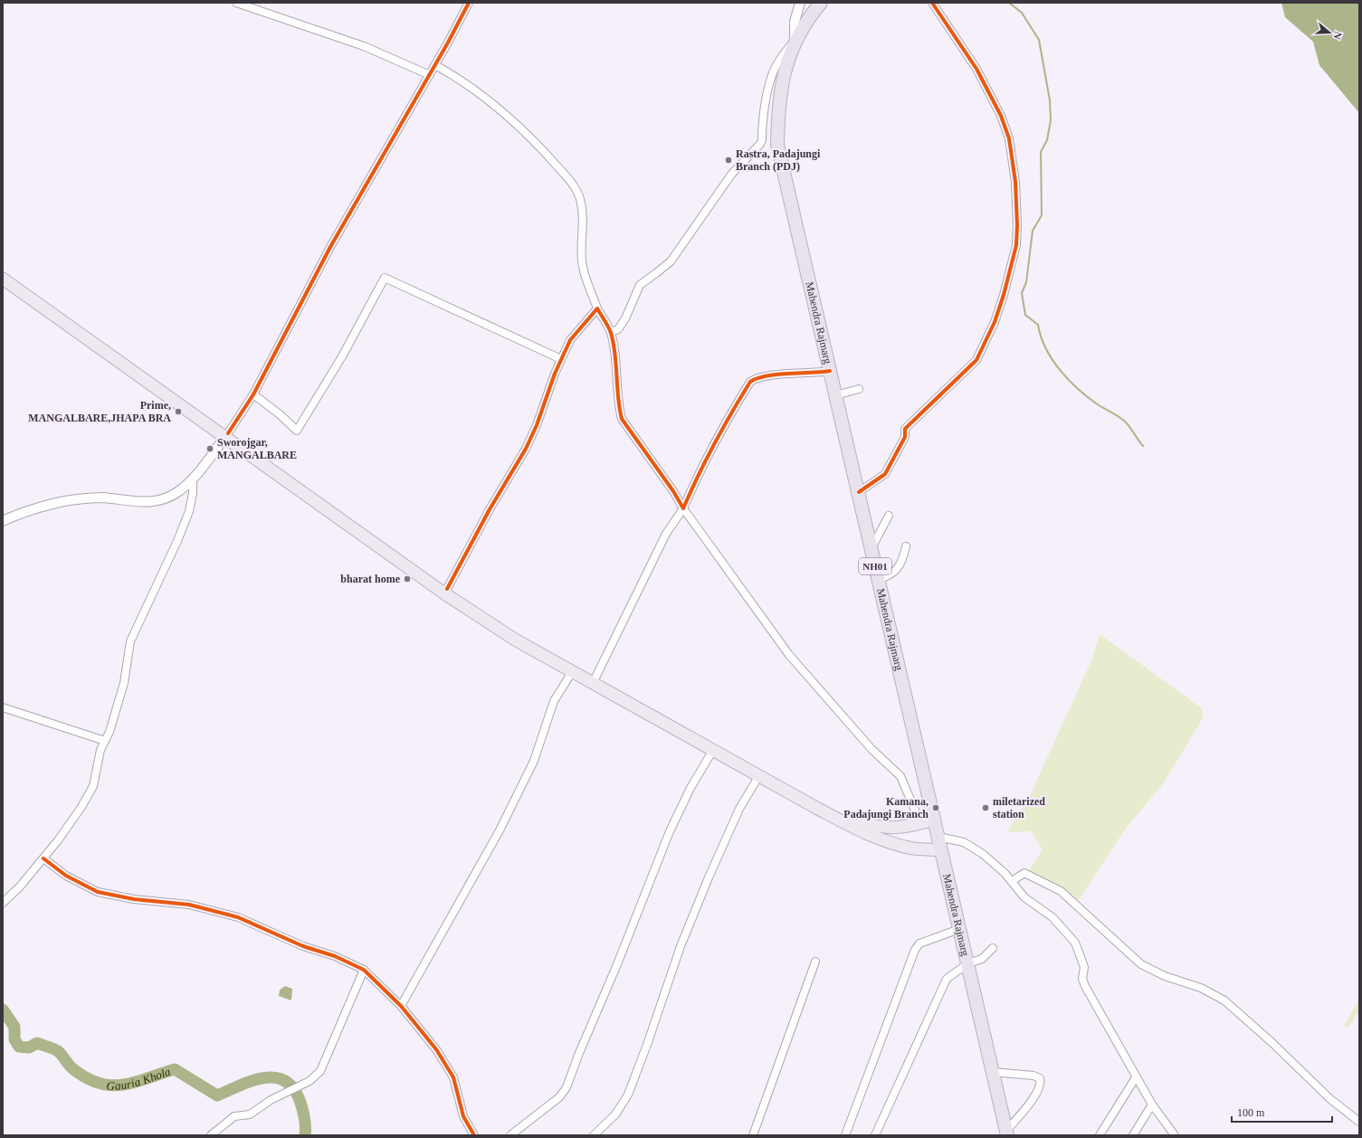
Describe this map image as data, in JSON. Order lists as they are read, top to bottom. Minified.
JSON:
{"streets":{"highway":["Mahendra Rajmarg","NH01"]},"water":["Gauria Khola"],"places":["Rastra, Padajungi Branch (PDJ)","Prime, MANGALBARE,JHAPA BRA","Sworojgar, MANGALBARE","bharat home","Kamana, Padajungi Branch","miletarized station"],"scale_bar":"100 m","north":"right"}
